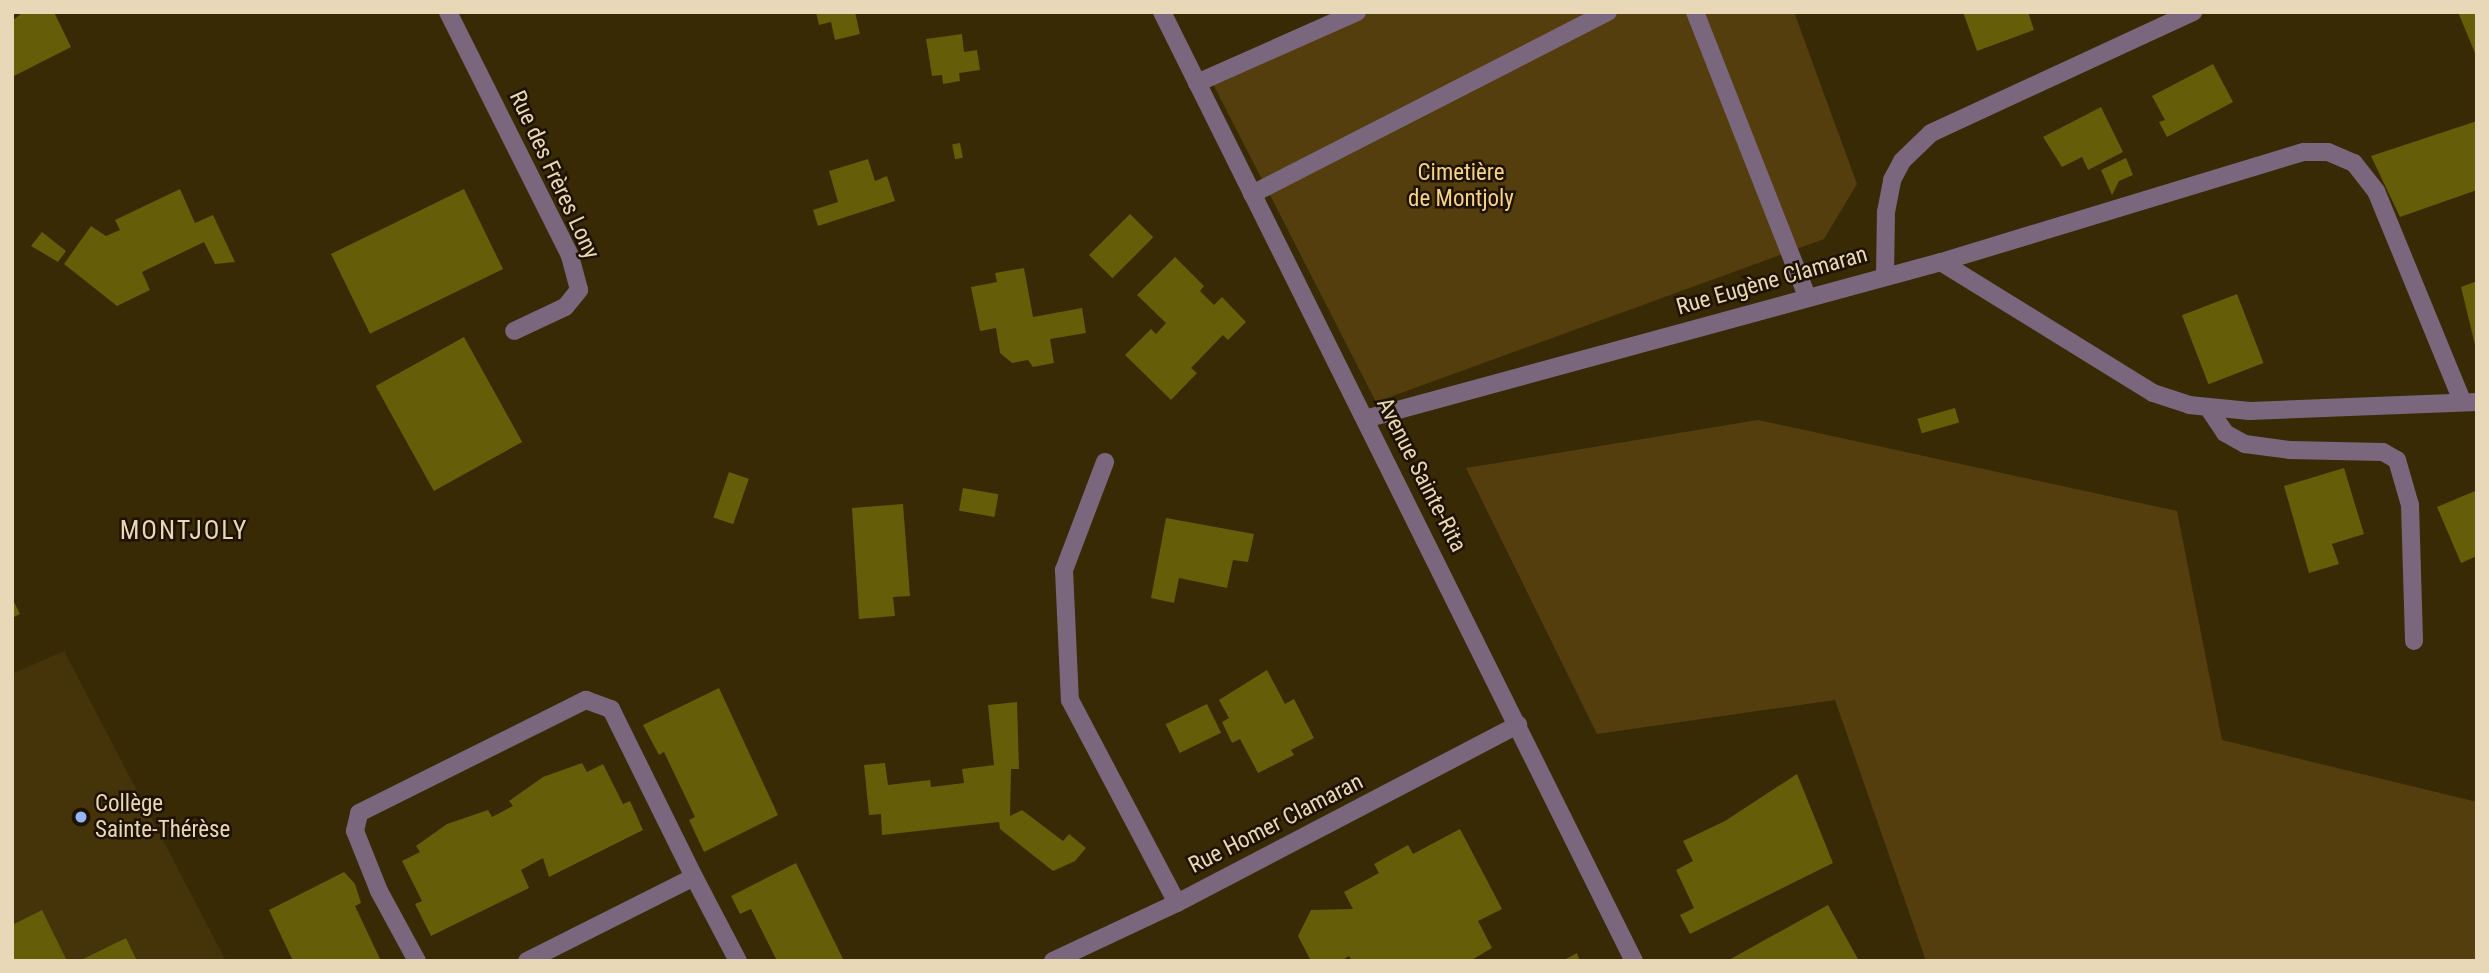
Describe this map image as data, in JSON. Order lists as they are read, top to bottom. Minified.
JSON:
{"streets":{"street":["Rue des Frères Lony","Rue Eugène Clamaran","Avenue Sainte-Rita","Rue Homer Clamaran"]},"crossings":[["Rue Eugène Clamaran","Avenue Sainte-Rita"],["Avenue Sainte-Rita","Rue Homer Clamaran"]],"districts":["MONTJOLY"],"parks":["Cimetière de Montjoly"],"places":["Collège Sainte-Thérèse"]}
